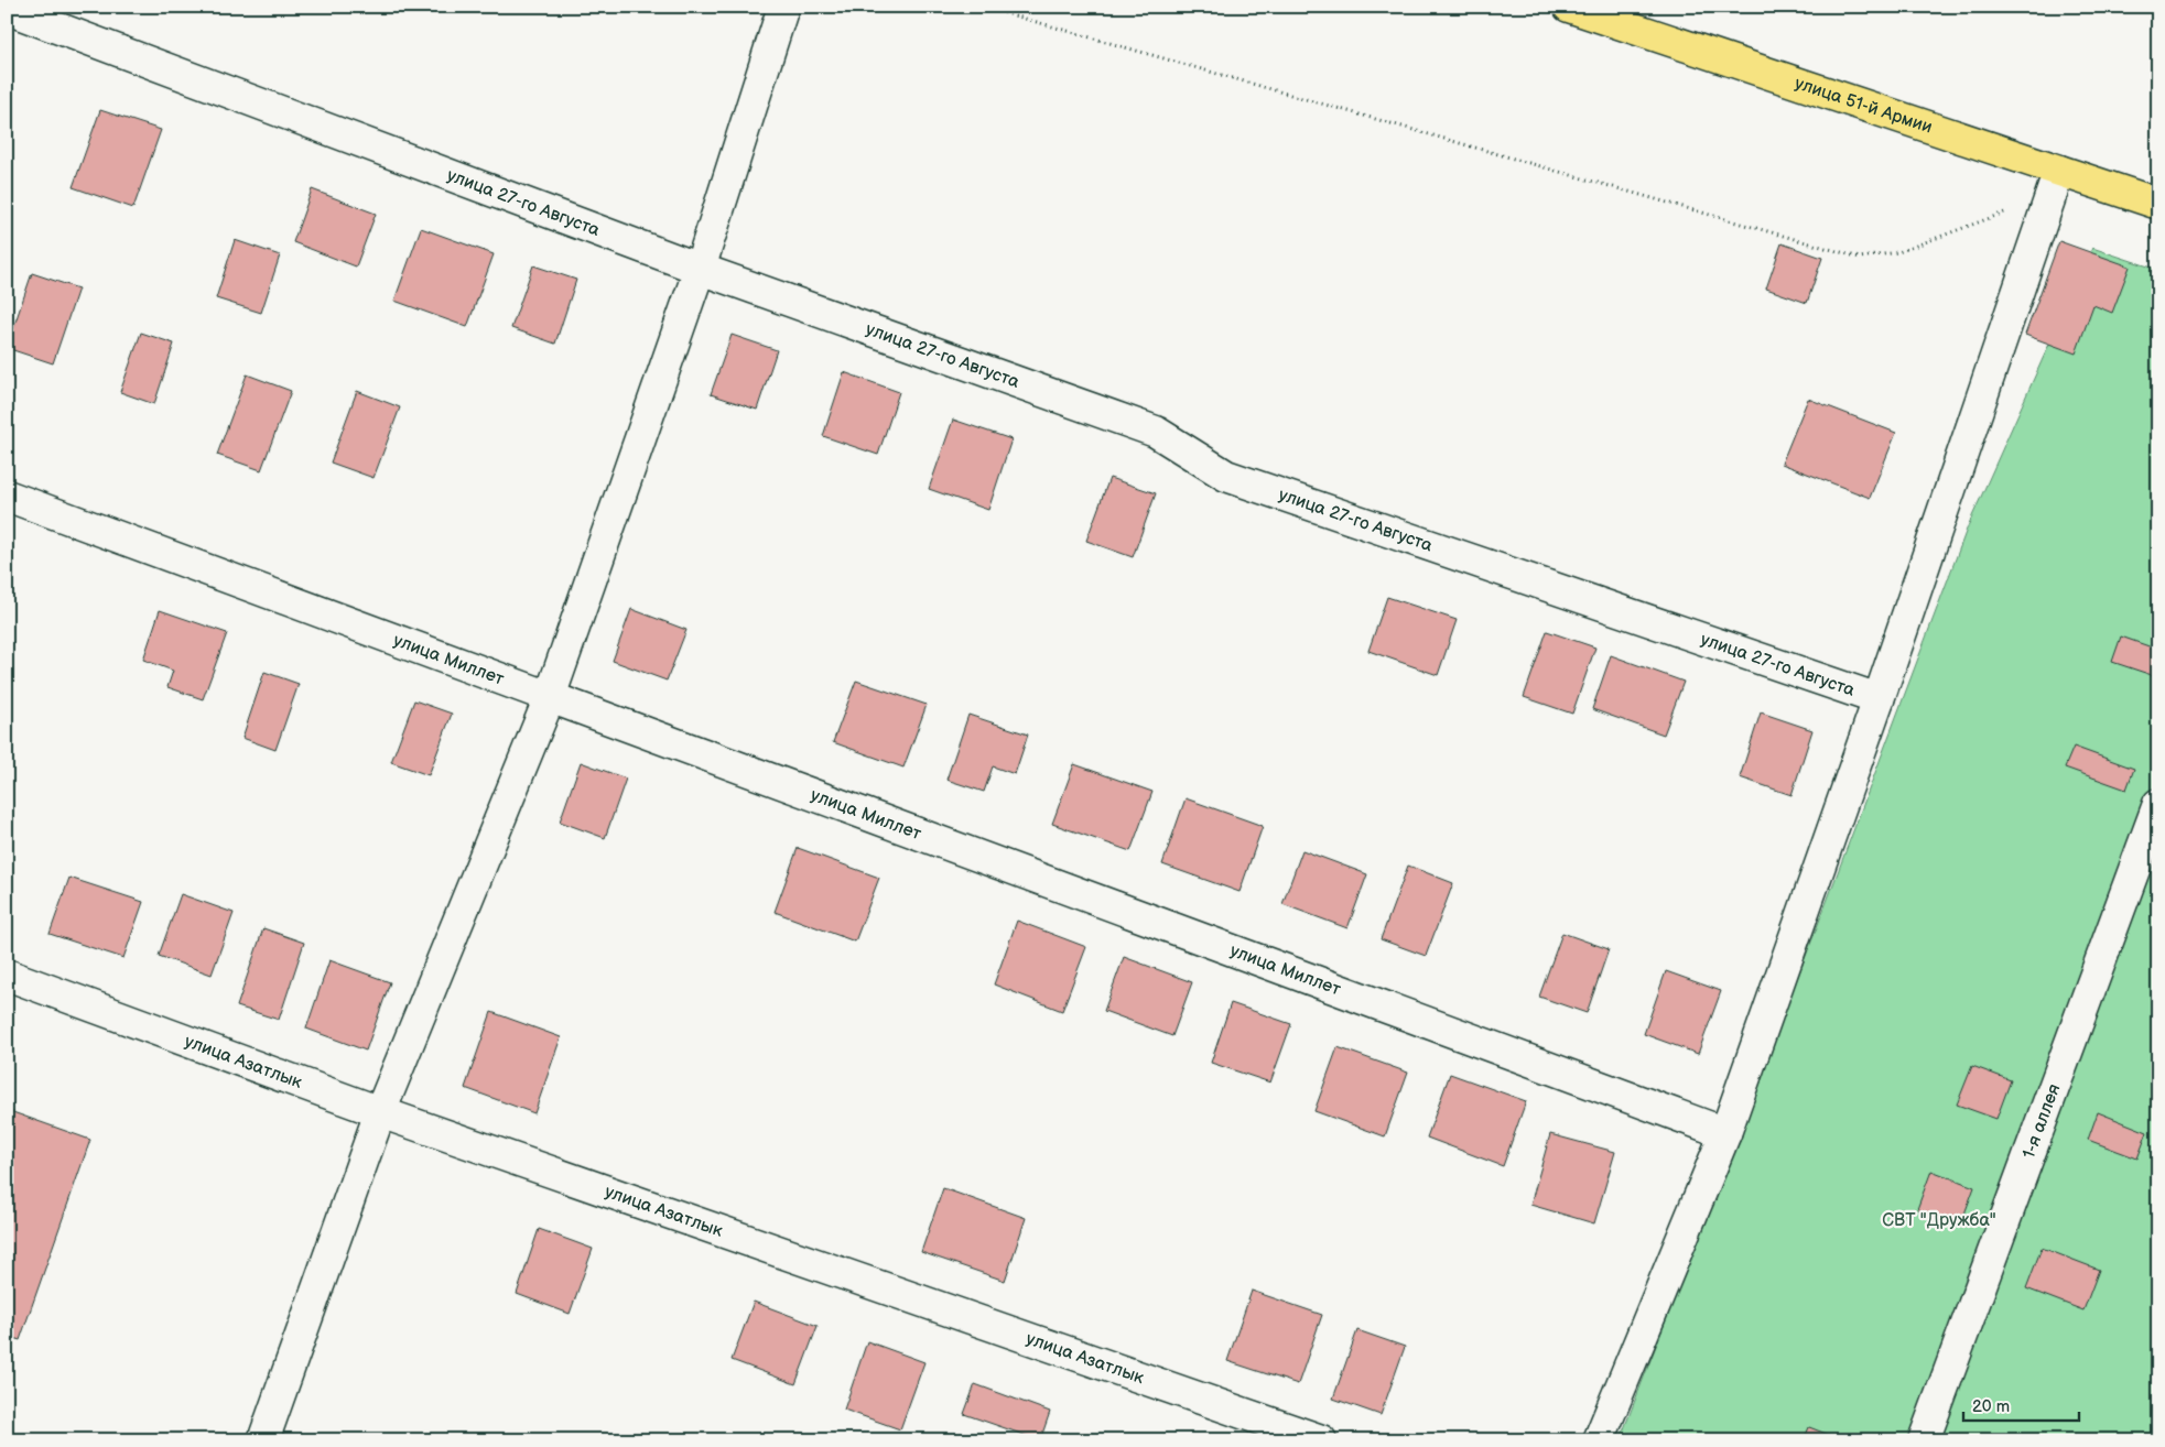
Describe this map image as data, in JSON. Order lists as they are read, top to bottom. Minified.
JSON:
{"streets":{"main road":["улица 51-й Армии"],"street":["улица 27-го Августа","улица Миллет","улица Азатлык","1-я аллея"]},"parks":["СВТ \"Дружба\""],"scale_bar":"20 m"}
